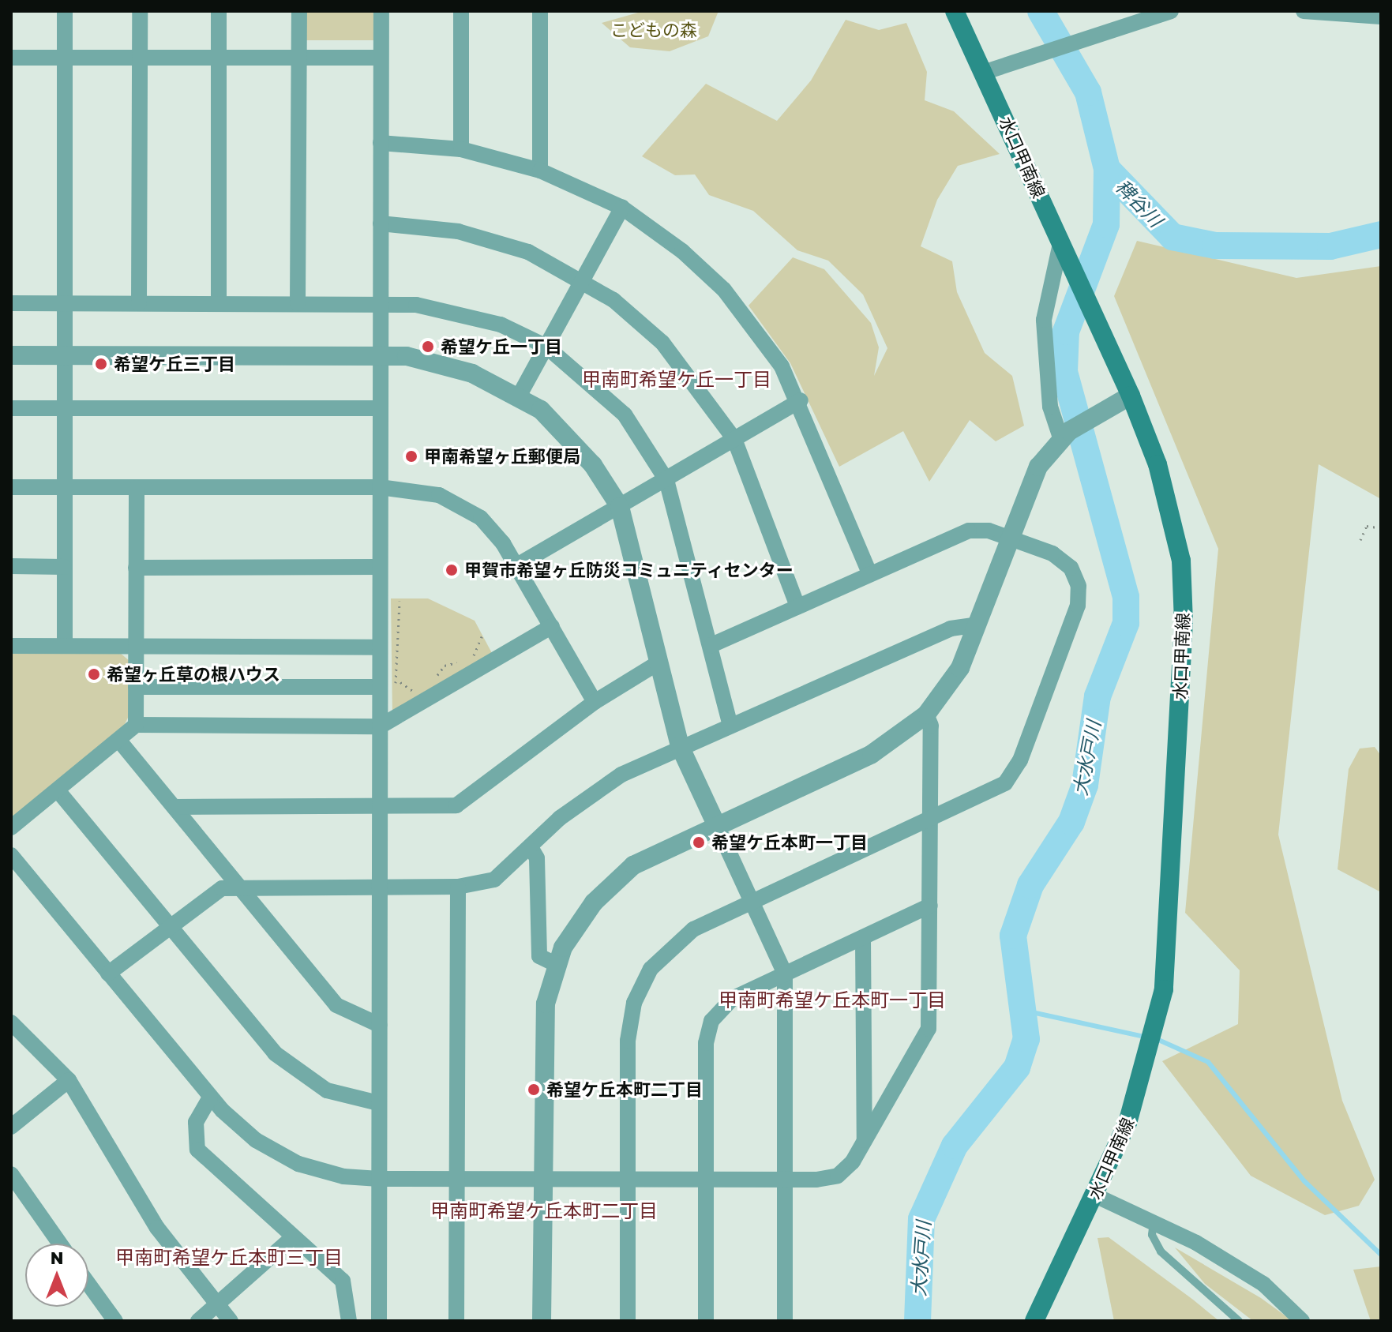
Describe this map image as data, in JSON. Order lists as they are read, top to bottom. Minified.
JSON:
{"streets":{"main road":["水口甲南線"]},"districts":["甲南町希望ケ丘一丁目","甲南町希望ケ丘本町一丁目","甲南町希望ケ丘本町二丁目","甲南町希望ケ丘本町三丁目"],"water":["稗谷川","大水戸川"],"parks":["こどもの森"],"places":["希望ケ丘一丁目","希望ケ丘三丁目","甲南希望ヶ丘郵便局","甲賀市希望ヶ丘防災コミュニティセンター","希望ヶ丘草の根ハウス","希望ケ丘本町一丁目","希望ケ丘本町二丁目"],"north":"top"}
